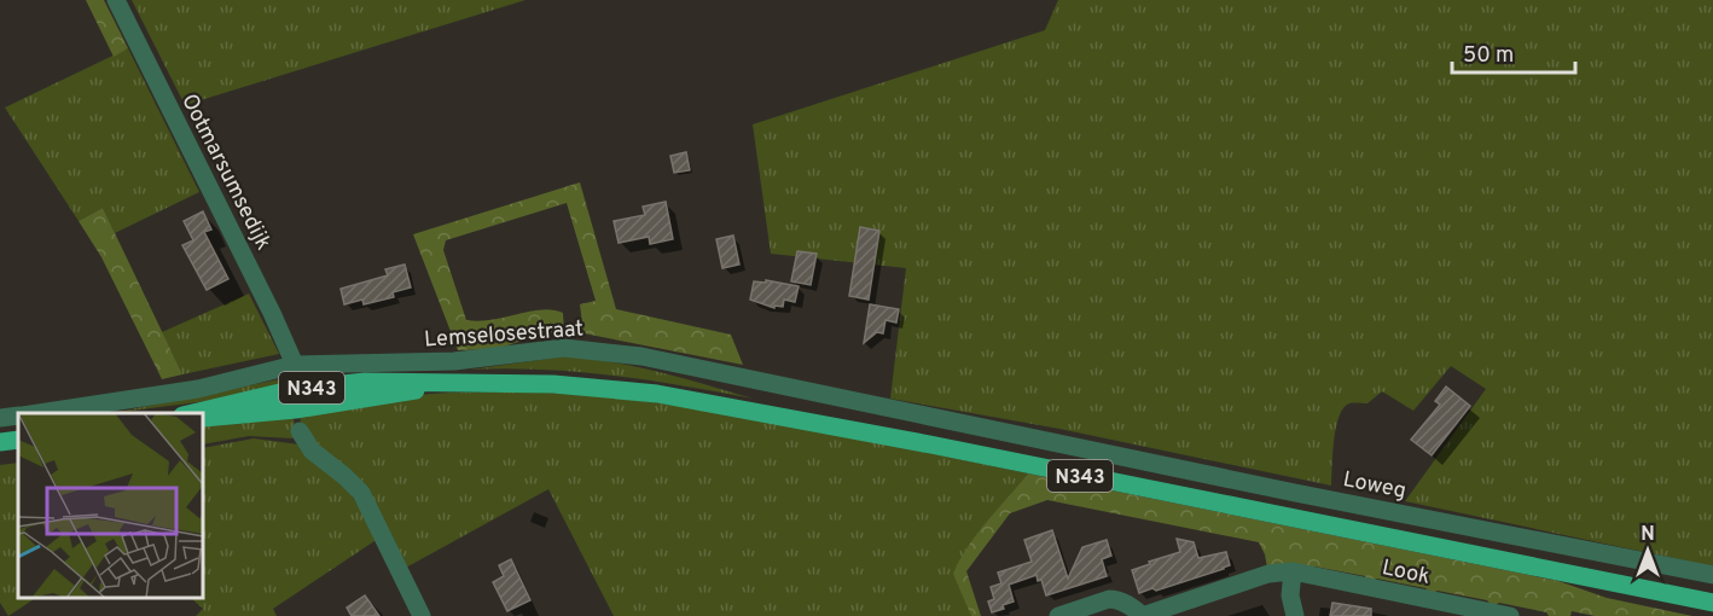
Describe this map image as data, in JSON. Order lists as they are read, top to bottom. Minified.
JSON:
{"streets":{"main road":["N343"],"street":["Ootmarsumsedijk","Lemselosestraat","Loweg","Look"]},"crossings":[["Ootmarsumsedijk","Lemselosestraat"],["Lemselosestraat","Loweg"]],"scale_bar":"50 m","north":"top"}
